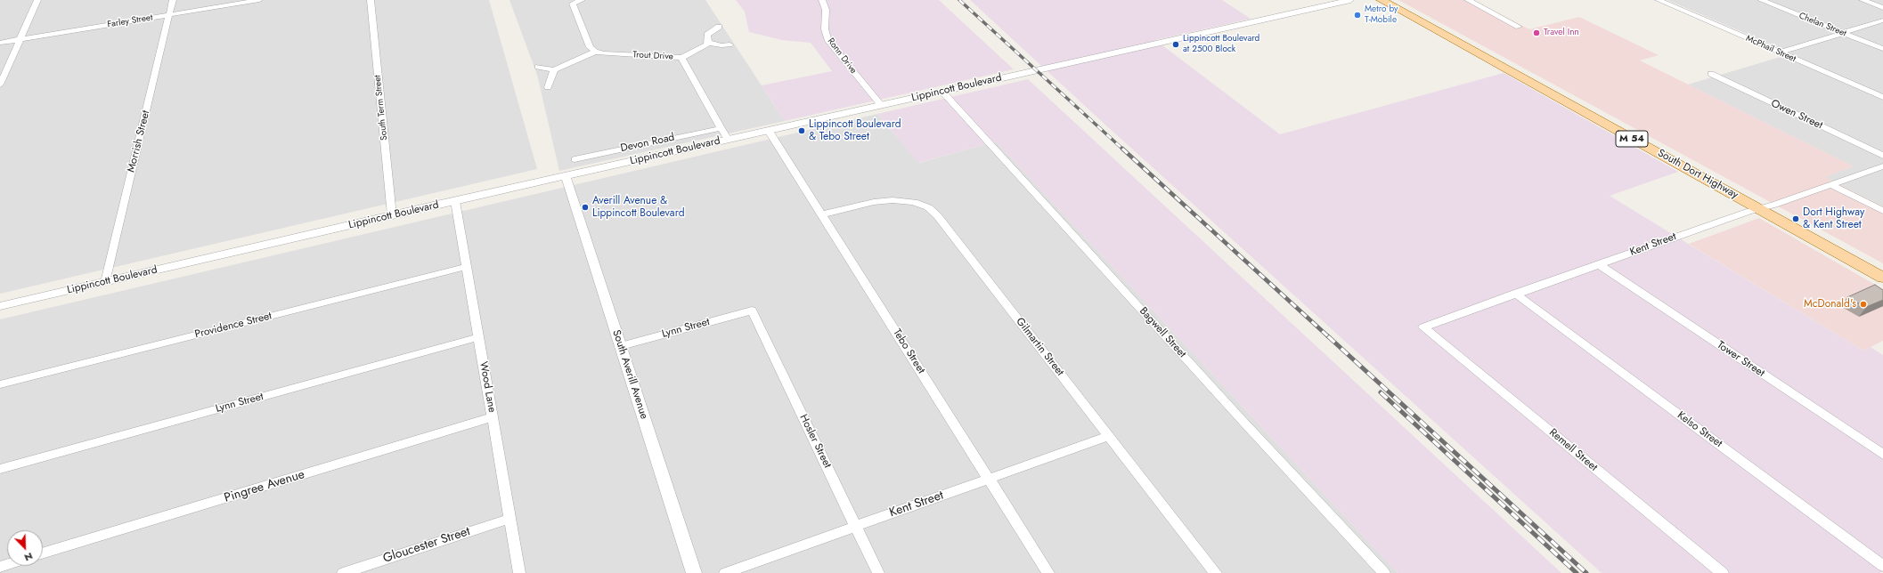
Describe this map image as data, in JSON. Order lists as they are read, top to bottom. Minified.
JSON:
{"streets":{"main road":["M 54","South Dort Highway"],"street":["Farley Street","Chelan Street","McPhail Street","Trout Drive","Ronn Drive","Lippincott Boulevard","South Term Street","Owen Street","Morrish Street","Devon Road","Kent Street","Providence Street","Lynn Street","Bagwell Street","Gilmartin Street","Tebo Street","Tower Street","South Averill Avenue","Wood Lane","Kelso Street","Hosler Street","Remell Street","Pingree Avenue","Gloucester Street"]},"crossings":[["Farley Street","Morrish Street"],["Trout Drive","Lippincott Boulevard"],["Trout Drive","Devon Road"],["Ronn Drive","Lippincott Boulevard"],["Lippincott Boulevard","South Term Street"],["Lippincott Boulevard","Morrish Street"],["Lippincott Boulevard","Bagwell Street"],["Lippincott Boulevard","Tebo Street"],["Lippincott Boulevard","South Averill Avenue"],["Lippincott Boulevard","Wood Lane"],["South Dort Highway","Kent Street"],["Kent Street","Gilmartin Street"],["Kent Street","Tebo Street"],["Kent Street","Tower Street"],["Kent Street","Kelso Street"],["Kent Street","Hosler Street"],["Kent Street","Remell Street"],["Providence Street","Wood Lane"],["Lynn Street","South Averill Avenue"],["Lynn Street","Wood Lane"],["Lynn Street","Hosler Street"],["Gilmartin Street","Tebo Street"],["Wood Lane","Pingree Avenue"],["Wood Lane","Gloucester Street"]],"places":["Metro by T-Mobile","Travel Inn","Lippincott Boulevard at 2500 Block","Lippincott Boulevard & Tebo Street","Averill Avenue & Lippincott Boulevard","Dort Highway & Kent Street","McDonald's"],"north":"bottom right"}
